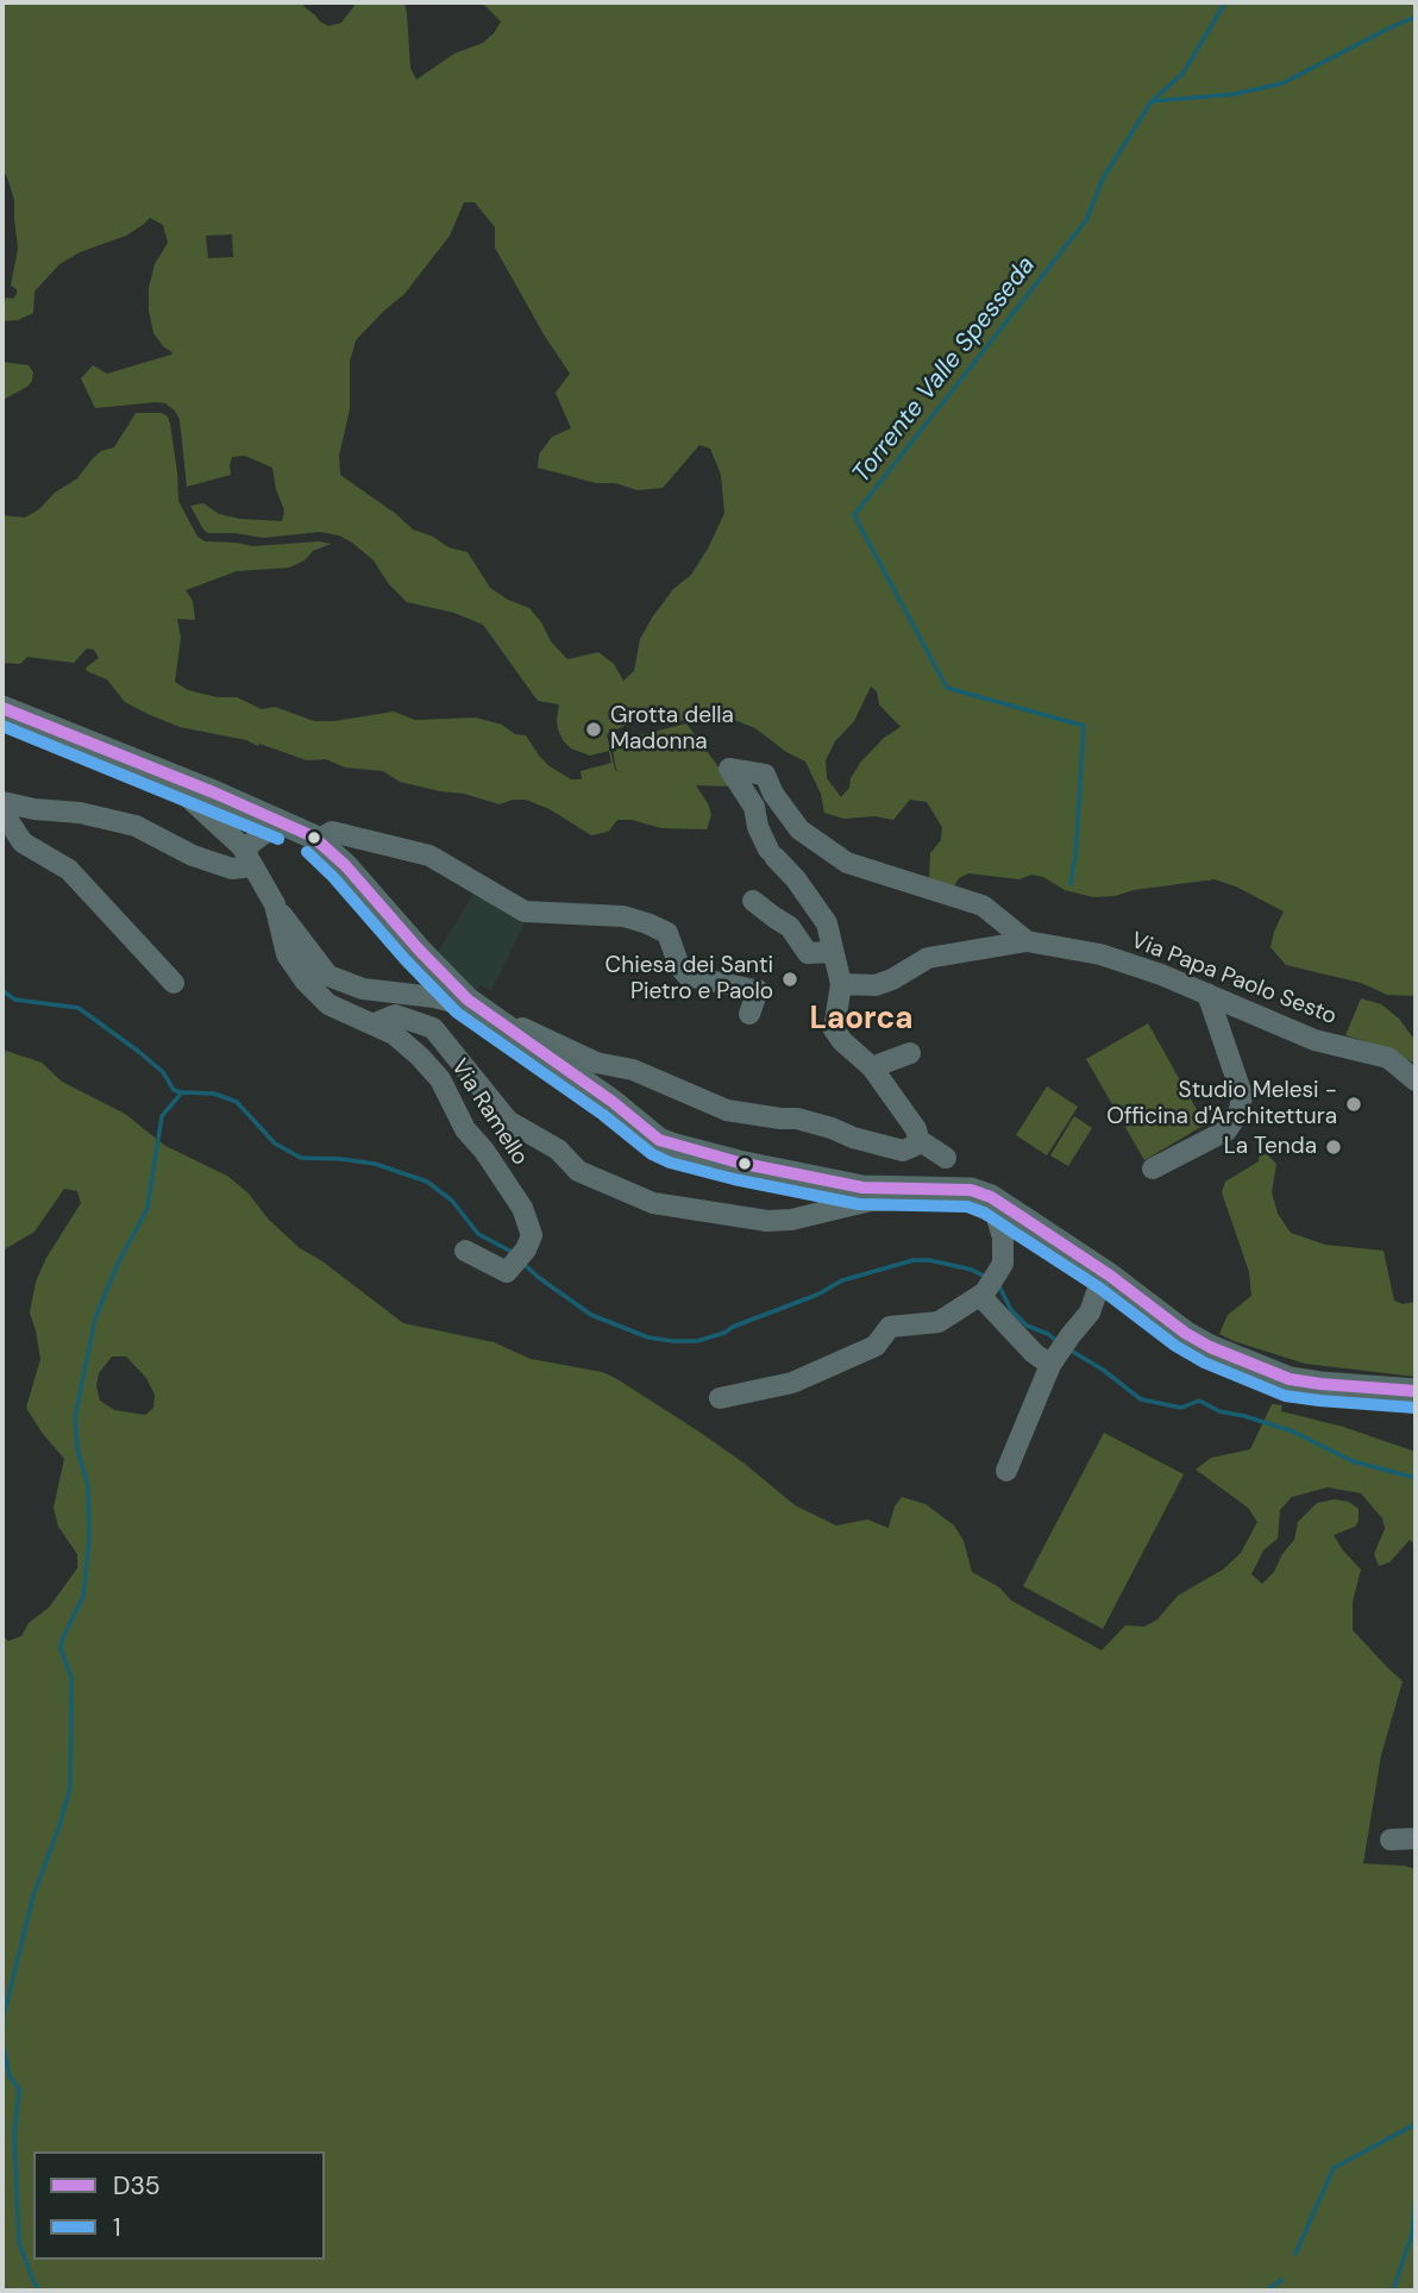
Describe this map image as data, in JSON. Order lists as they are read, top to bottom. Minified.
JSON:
{"streets":{"street":["Via Papa Paolo Sesto","Via Ramello"]},"districts":["Laorca"],"water":["Torrente Valle Spesseda"],"places":["Grotta della Madonna","Chiesa dei Santi Pietro e Paolo","Studio Melesi - Officina d'Architettura","La Tenda"],"lines":["transit line D35","transit line 1"],"legend":["D35","1"]}
